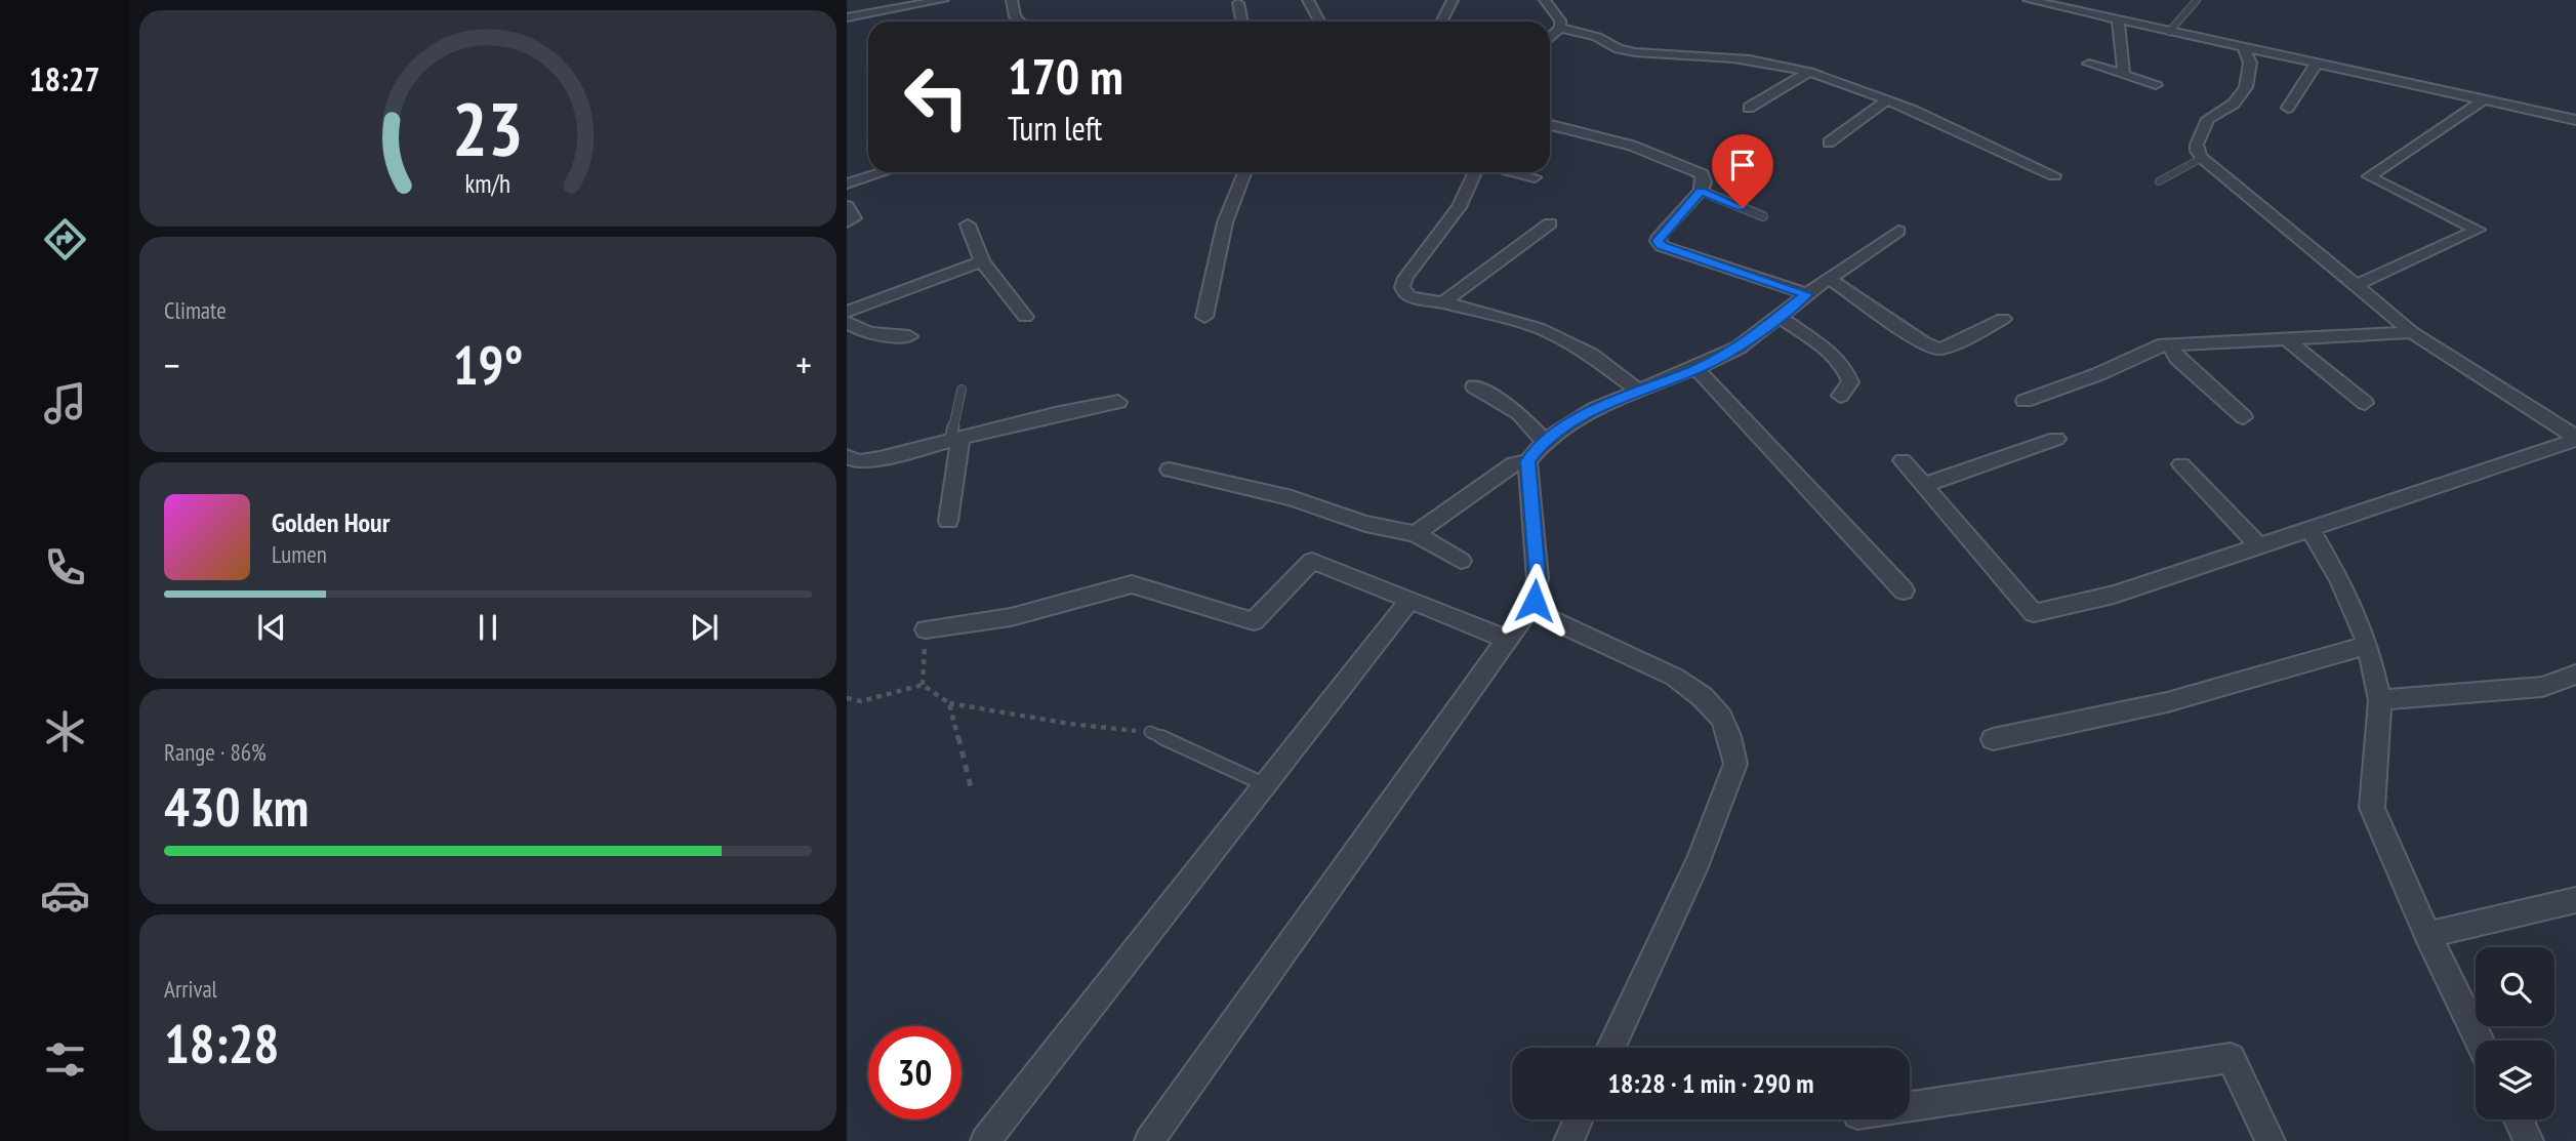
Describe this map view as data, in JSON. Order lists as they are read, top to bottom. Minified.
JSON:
{"page":{"tabs":"18:27","turn":["170 m","Turn left"],"tile":["Climate",["Range · 86%","430 km"],["Arrival","18:28"]],"heat":["−","19°","+"],"song":["Golden Hour","Lumen"],"limit":"30","trip":"18:28 · 1 min · 290 m","gauge":["23","km/h"]}}
